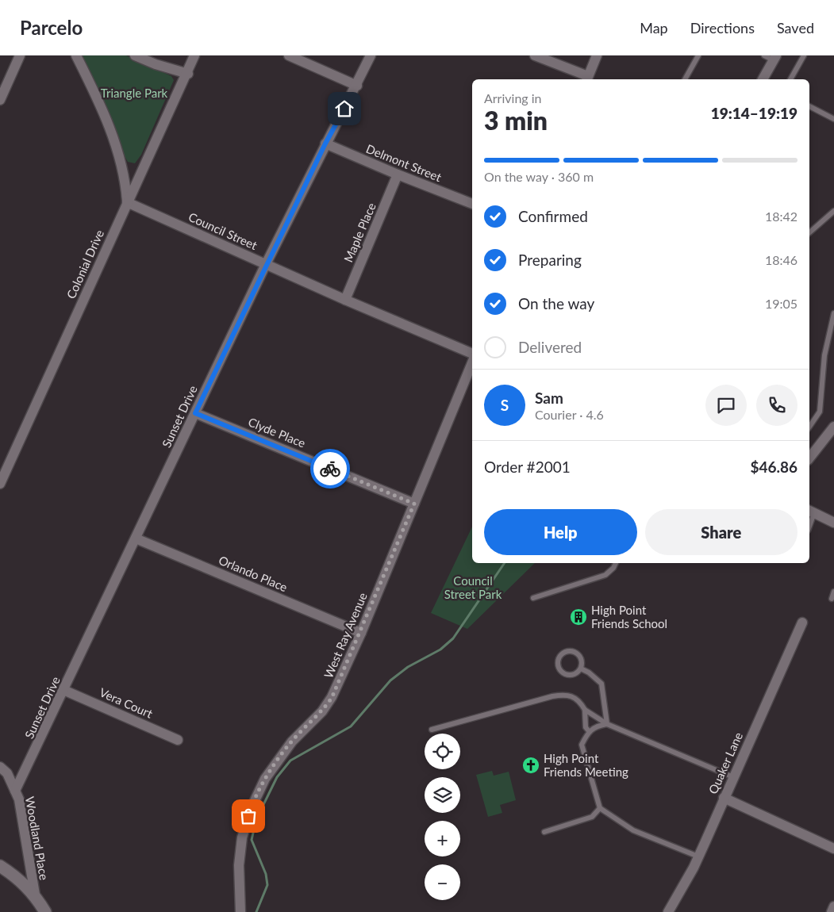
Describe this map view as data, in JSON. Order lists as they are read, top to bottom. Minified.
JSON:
{"streets":{"street":["Delmont Street","Council Street","Maple Place","Colonial Drive","Sunset Drive","Clyde Place","Orlando Place","West Ray Avenue","Vera Court","Quaker Lane","Woodland Place"]},"crossings":[["Delmont Street","Maple Place"],["Delmont Street","Sunset Drive"],["Council Street","Maple Place"],["Council Street","Colonial Drive"],["Council Street","Sunset Drive"],["Sunset Drive","Clyde Place"],["Sunset Drive","Orlando Place"],["Sunset Drive","Vera Court"],["Sunset Drive","Woodland Place"],["Clyde Place","West Ray Avenue"],["Orlando Place","West Ray Avenue"]],"parks":["Triangle Park","Council Street Park"],"places":{"building":["High Point Friends School"],"church":["High Point Friends Meeting"]},"page":{"header":"Parcelo","nav":["Map","Directions","Saved"],"heading":["3 min","Arriving in","19:14–19:19"],"panel":["Sam","Courier · 4.6","Order #2001","$46.86"],"bar":"On the way · 360 m","list":[["Confirmed","18:42"],["Preparing","18:46"],["On the way","19:05"],"Delivered"],"round":"S","buttons":["Help","Share"],"map_buttons":["+","−"]}}
